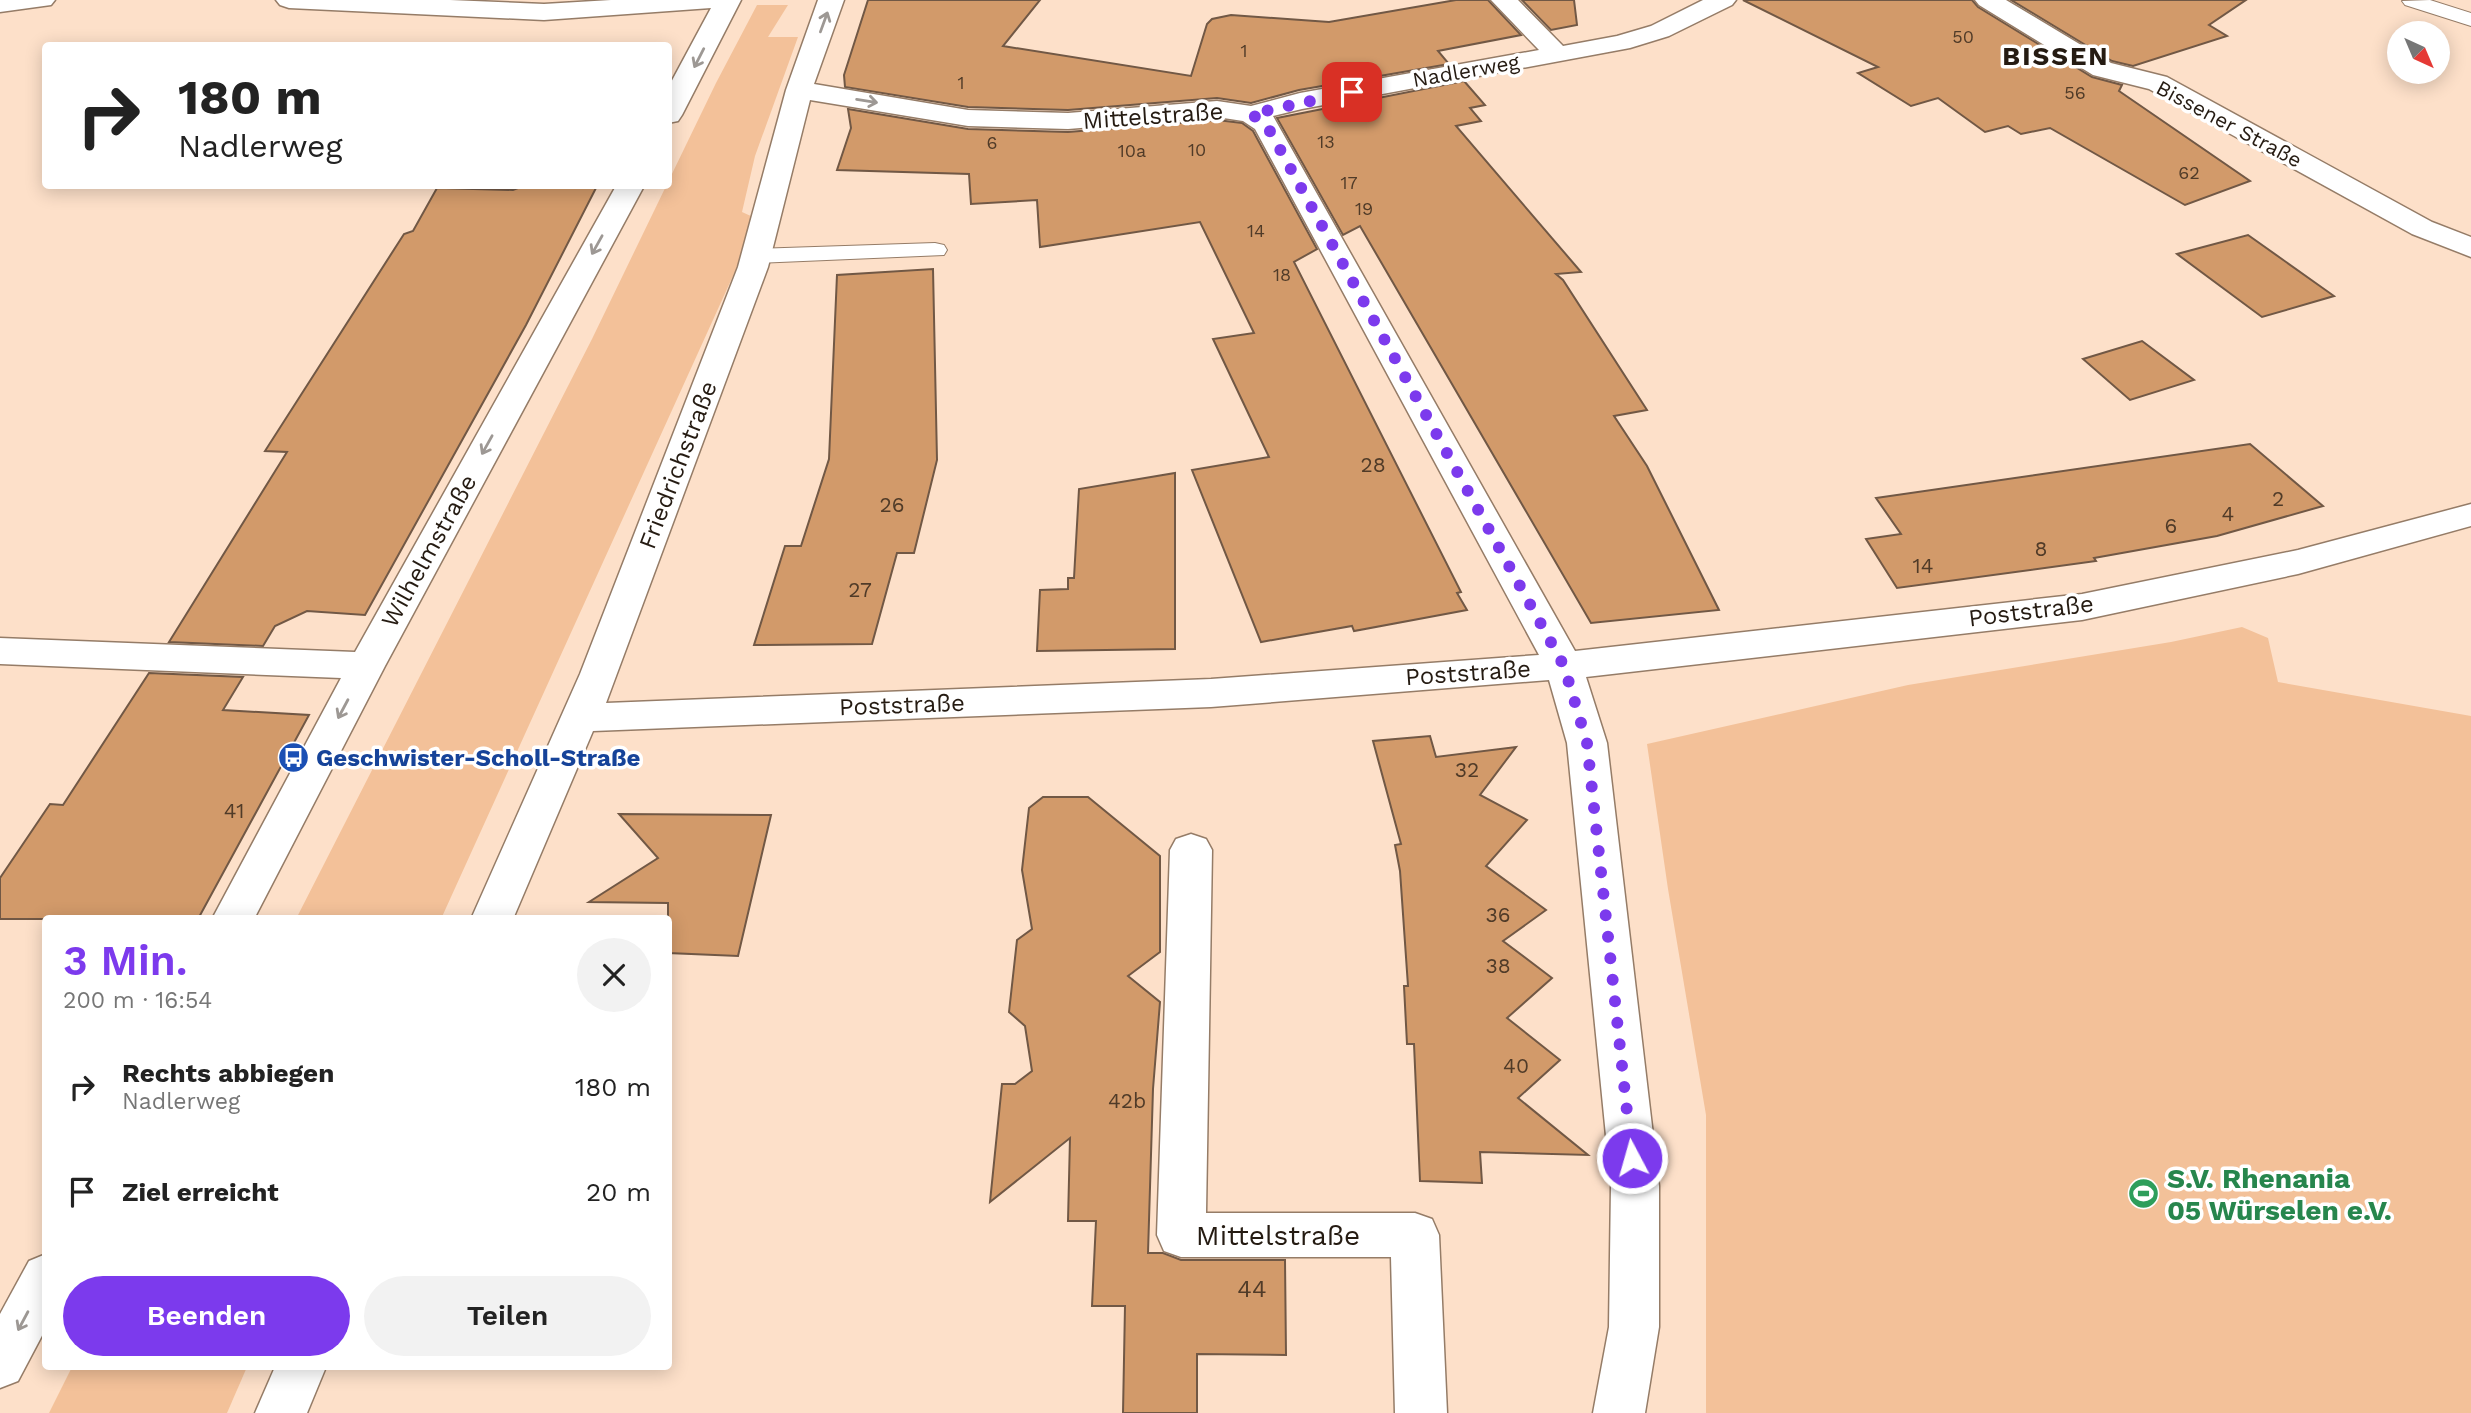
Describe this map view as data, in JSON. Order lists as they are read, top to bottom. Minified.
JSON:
{"streets":{"street":["Nadlerweg","Mittelstraße","Bissener Straße","Friedrichstraße","Wilhelmstraße","Poststraße"]},"crossings":[["Nadlerweg","Mittelstraße"],["Mittelstraße","Friedrichstraße"],["Mittelstraße","Poststraße"],["Friedrichstraße","Poststraße"]],"one_way":["Wilhelmstraße"],"districts":["BISSEN"],"places":{"bus stop":["Geschwister-Scholl-Straße"],"sports":["S.V. Rhenania 05 Würselen e.V."]},"house_numbers":["50","1","1","56","13","6","10","10a","62","17","19","14","18","28","2","26","4","6","8","14","27","32","41","36","38","40","42b","44"],"north":"bottom right","page":{"turn":["180 m","Nadlerweg"],"heading":["3 Min.","200 m · 16:54"],"list":[{"name":"Rechts abbiegen","note":"Nadlerweg","value":"180 m"},{"name":"Ziel erreicht","value":"20 m"}],"buttons":["Beenden","Teilen"]}}
